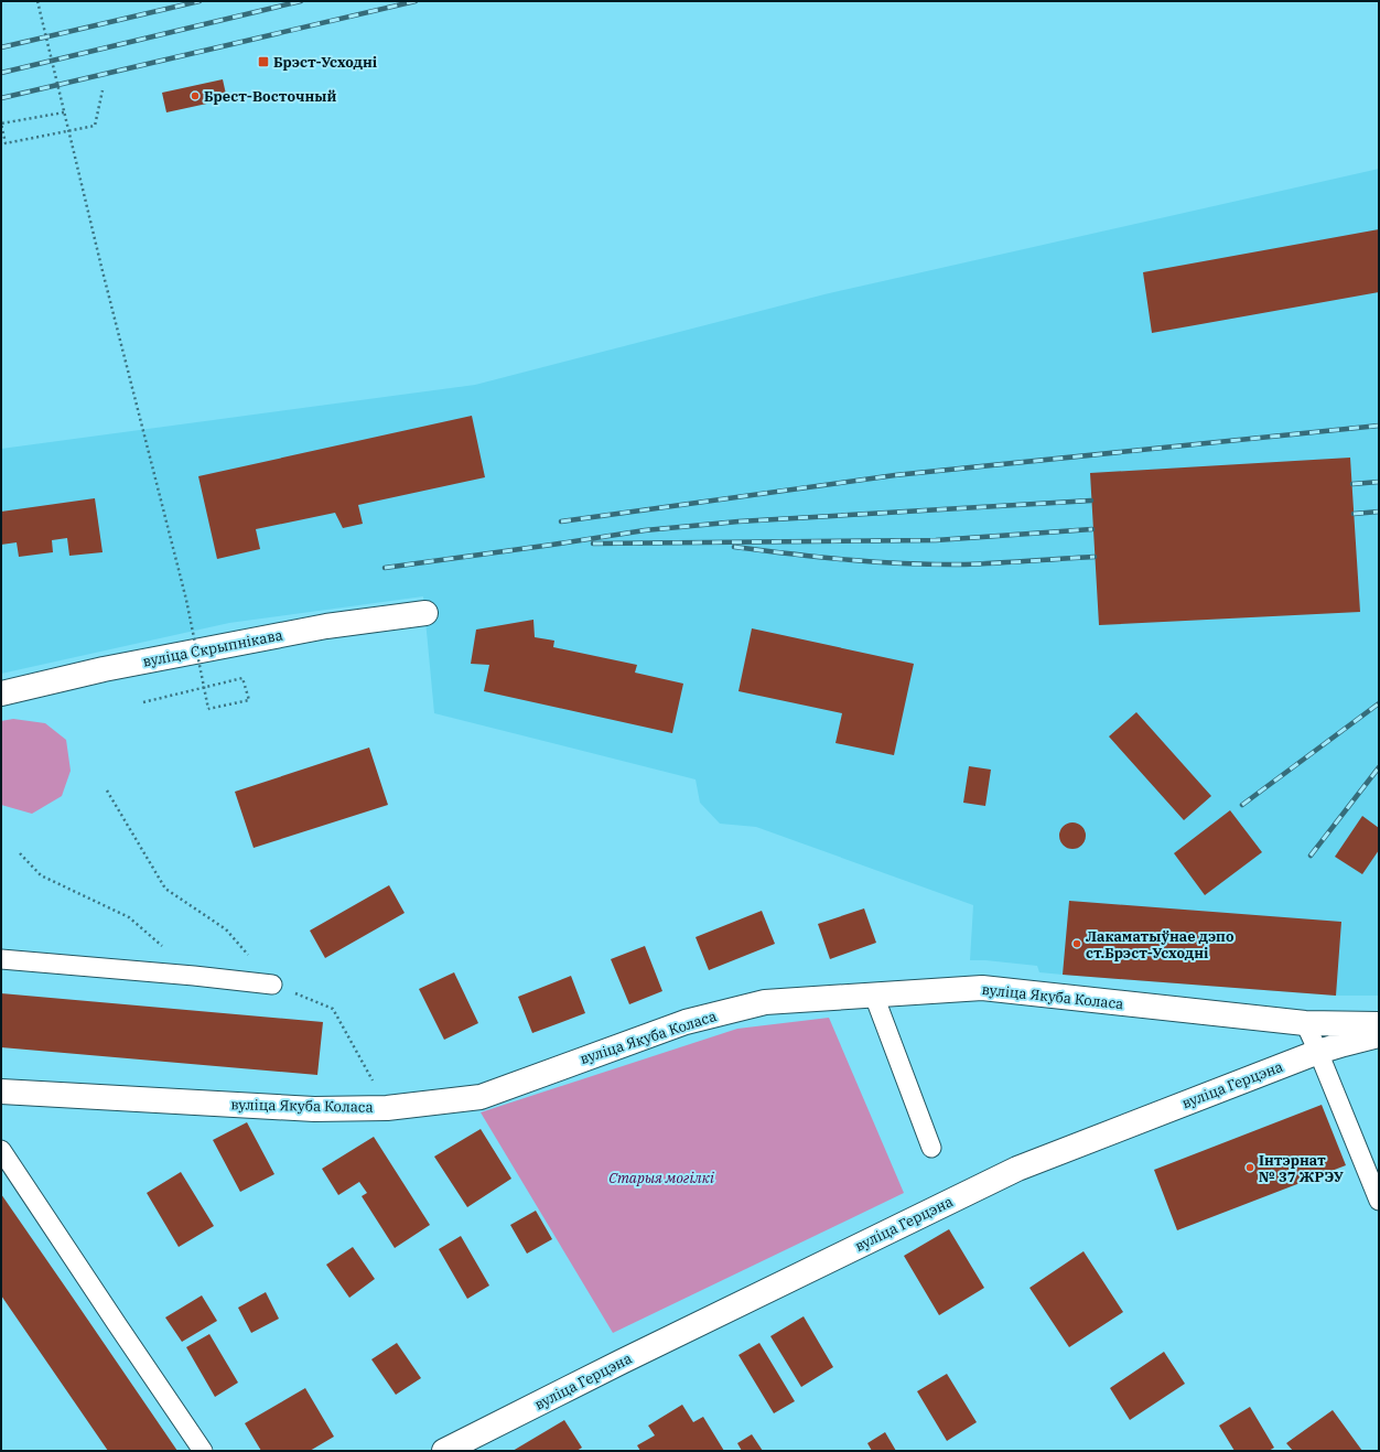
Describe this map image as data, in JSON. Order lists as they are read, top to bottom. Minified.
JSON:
{"streets":{"street":["вуліца Скрыпнікава","вуліца Якуба Коласа","вуліца Герцэна"]},"parks":["Старыя могілкі"],"places":{"transit":["Брэст-Усходні"],"other":["Брест-Восточный","Лакаматыўнае дэпо ст.Брэст-Усходні","Інтэрнат № 37 ЖРЭУ"]}}
